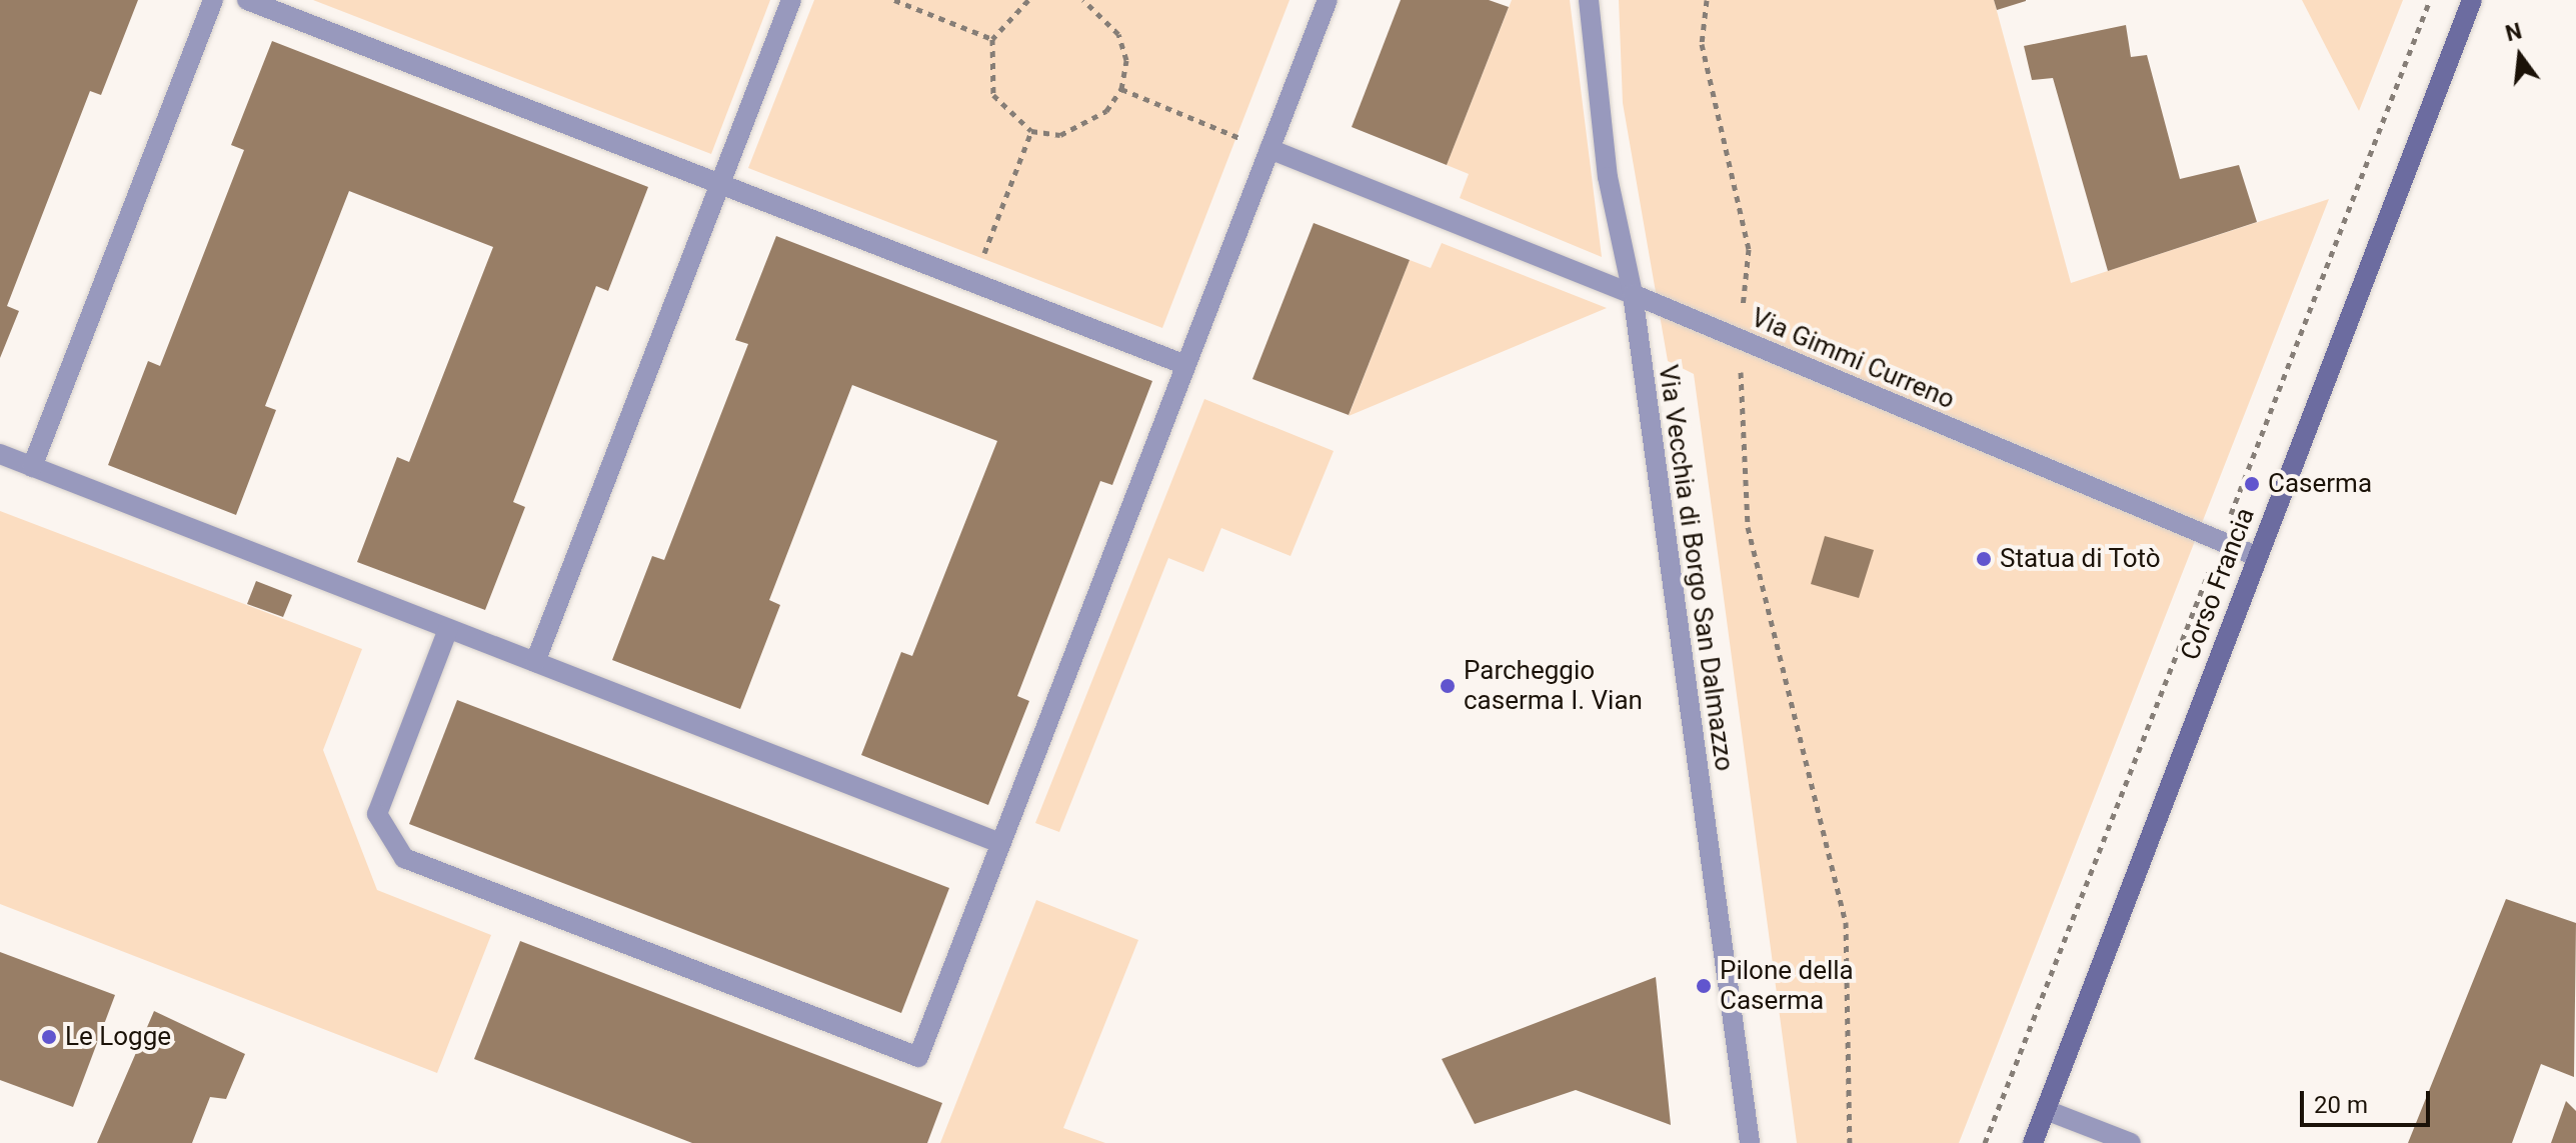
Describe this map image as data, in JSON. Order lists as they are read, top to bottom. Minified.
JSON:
{"streets":{"main road":["Corso Francia"],"street":["Via Gimmi Curreno","Via Vecchia di Borgo San Dalmazzo"]},"crossings":[["Via Gimmi Curreno","Via Vecchia di Borgo San Dalmazzo"],["Via Gimmi Curreno","Corso Francia"]],"places":["Caserma","Statua di Totò","Parcheggio caserma I. Vian","Pilone della Caserma","Le Logge"],"scale_bar":"20 m","north":"top"}
